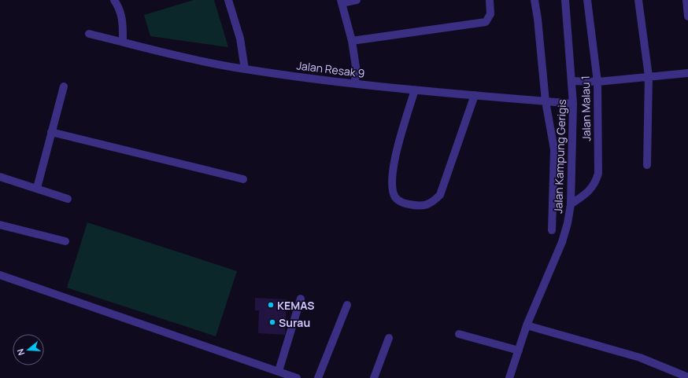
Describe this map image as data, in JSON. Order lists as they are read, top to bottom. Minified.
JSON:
{"streets":{"street":["Jalan Resak 9","Jalan Malau 1","Jalan Kampung Gerigis"]},"crossings":[["Jalan Resak 9","Jalan Kampung Gerigis"],["Jalan Malau 1","Jalan Kampung Gerigis"]],"places":["KEMAS","Surau"],"north":"left"}
